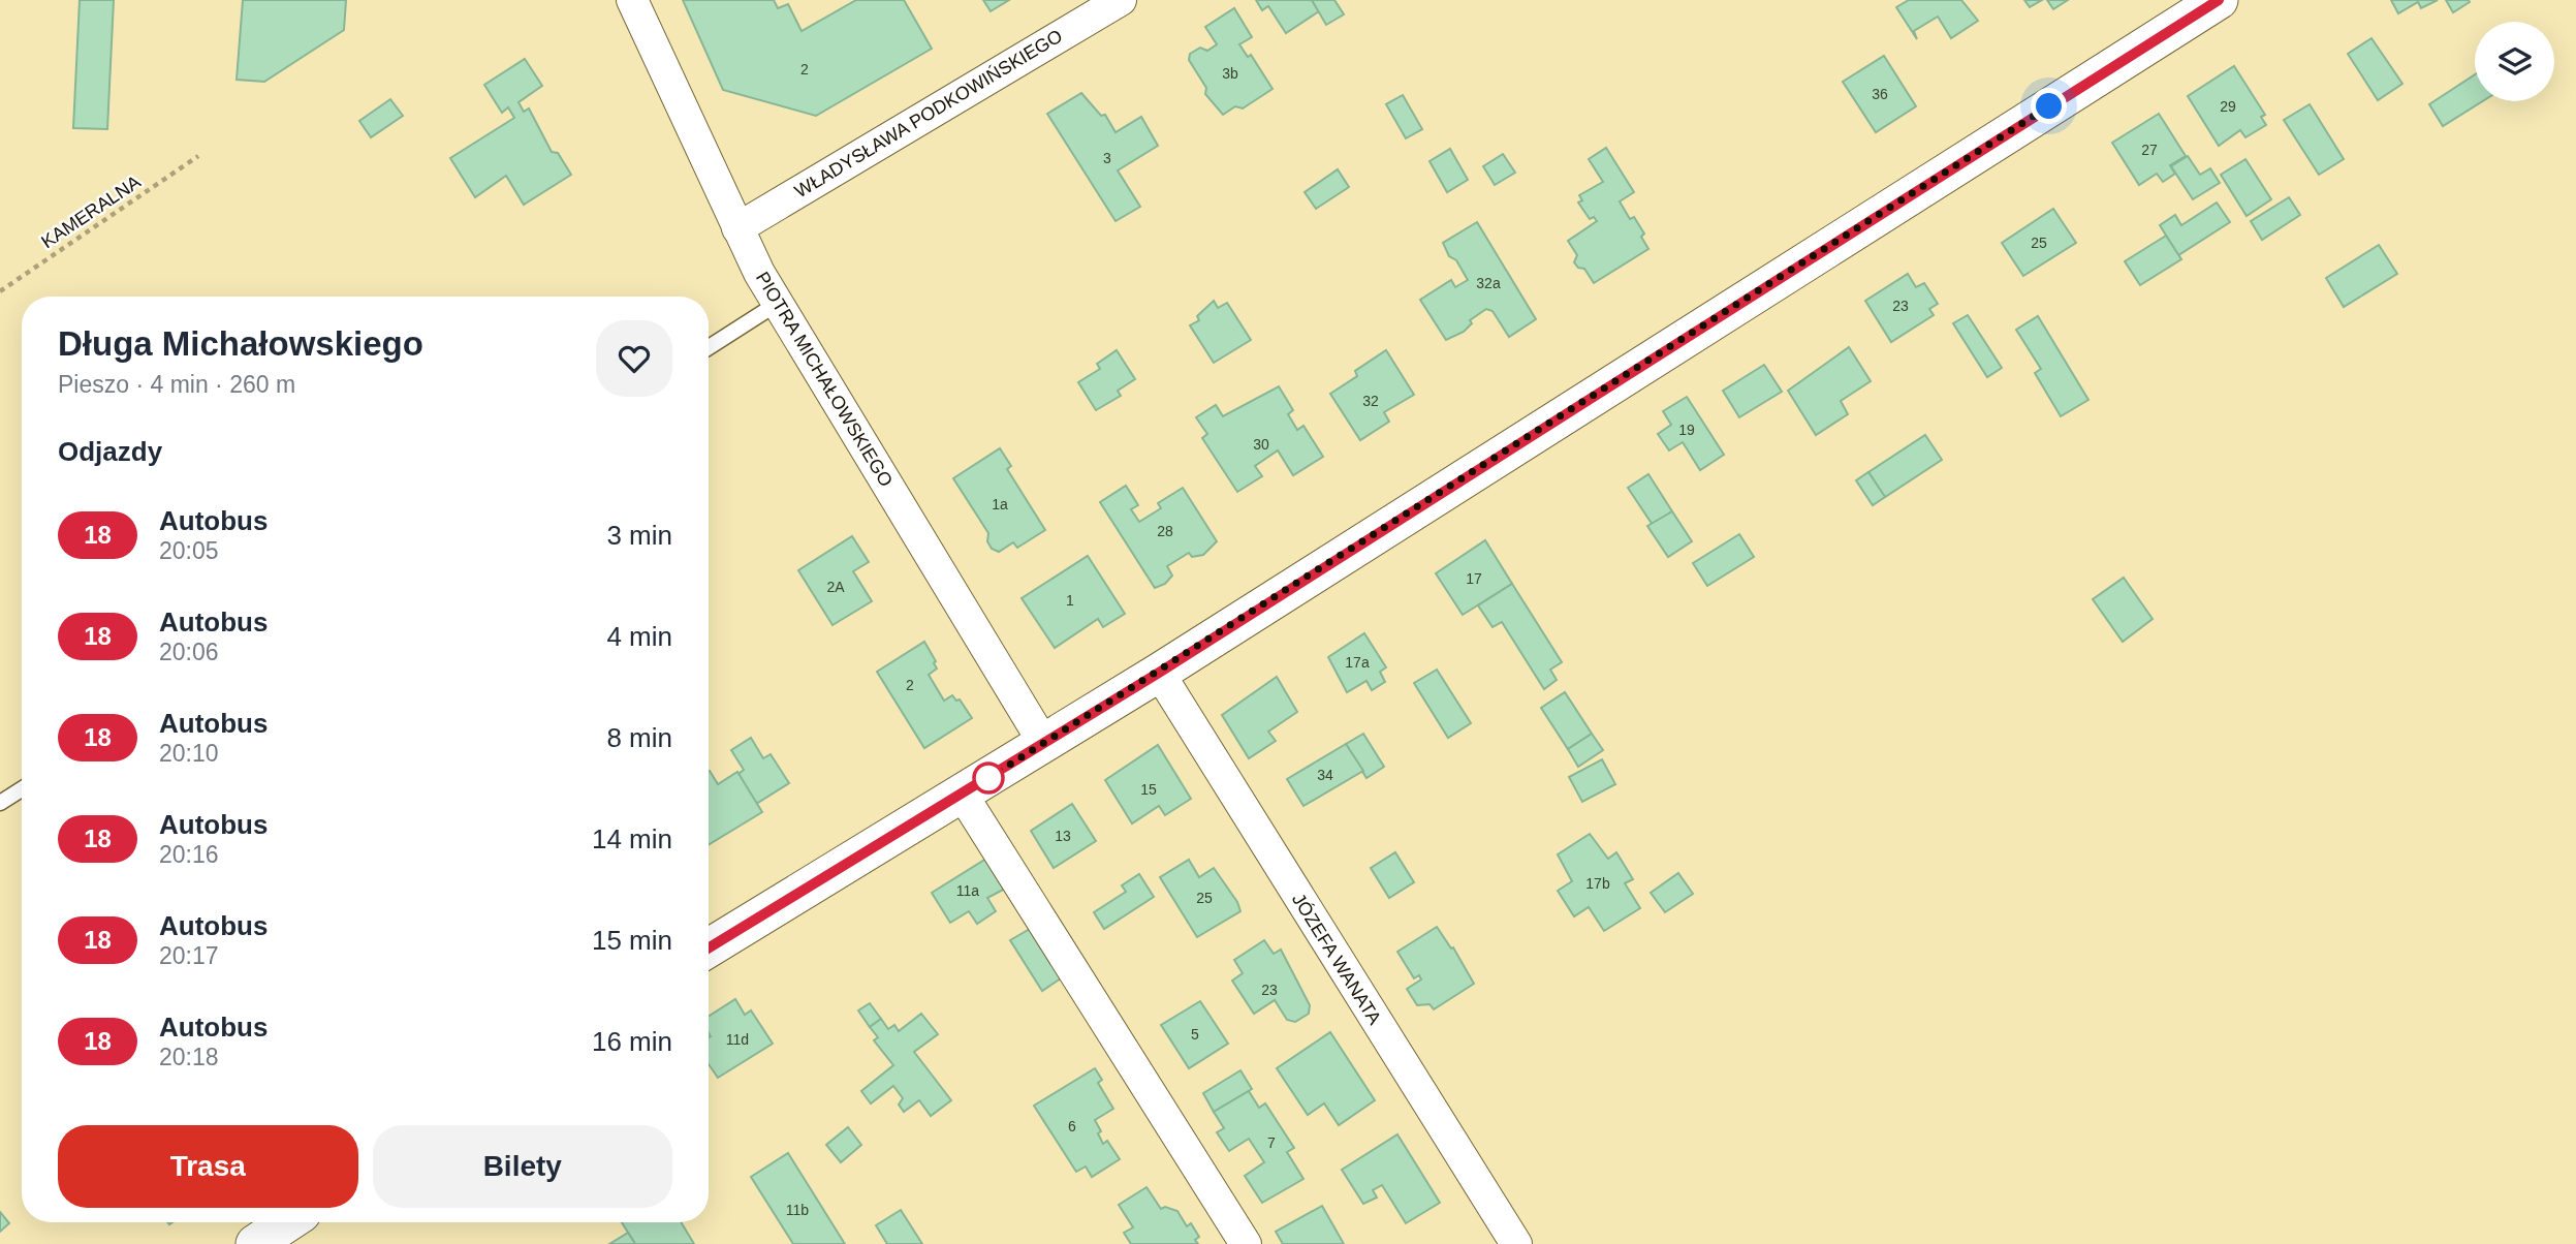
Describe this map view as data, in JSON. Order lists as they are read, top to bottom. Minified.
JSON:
{"streets":{"street":["WŁADYSŁAWA PODKOWIŃSKIEGO","PIOTRA MICHAŁOWSKIEGO","JÓZEFA WANATA"],"path":["KAMERALNA"]},"crossings":[["WŁADYSŁAWA PODKOWIŃSKIEGO","PIOTRA MICHAŁOWSKIEGO"]],"lines":["bus line 18"],"house_numbers":["2","3b","36","29","27","3","25","32a","23","32","19","30","1a","28","17","2A","1","17a","2","34","15","13","17b","11a","25","23","5","11d","6","7","11b"],"page":{"heading":[["Długa Michałowskiego","Pieszo · 4 min · 260 m"],"Odjazdy"],"list":[{"mark":"18","name":"Autobus","note":"20:05","value":"3 min"},{"mark":"18","name":"Autobus","note":"20:06","value":"4 min"},{"mark":"18","name":"Autobus","note":"20:10","value":"8 min"},{"mark":"18","name":"Autobus","note":"20:16","value":"14 min"},{"mark":"18","name":"Autobus","note":"20:17","value":"15 min"},{"mark":"18","name":"Autobus","note":"20:18","value":"16 min"}],"buttons":["Trasa","Bilety"]}}
